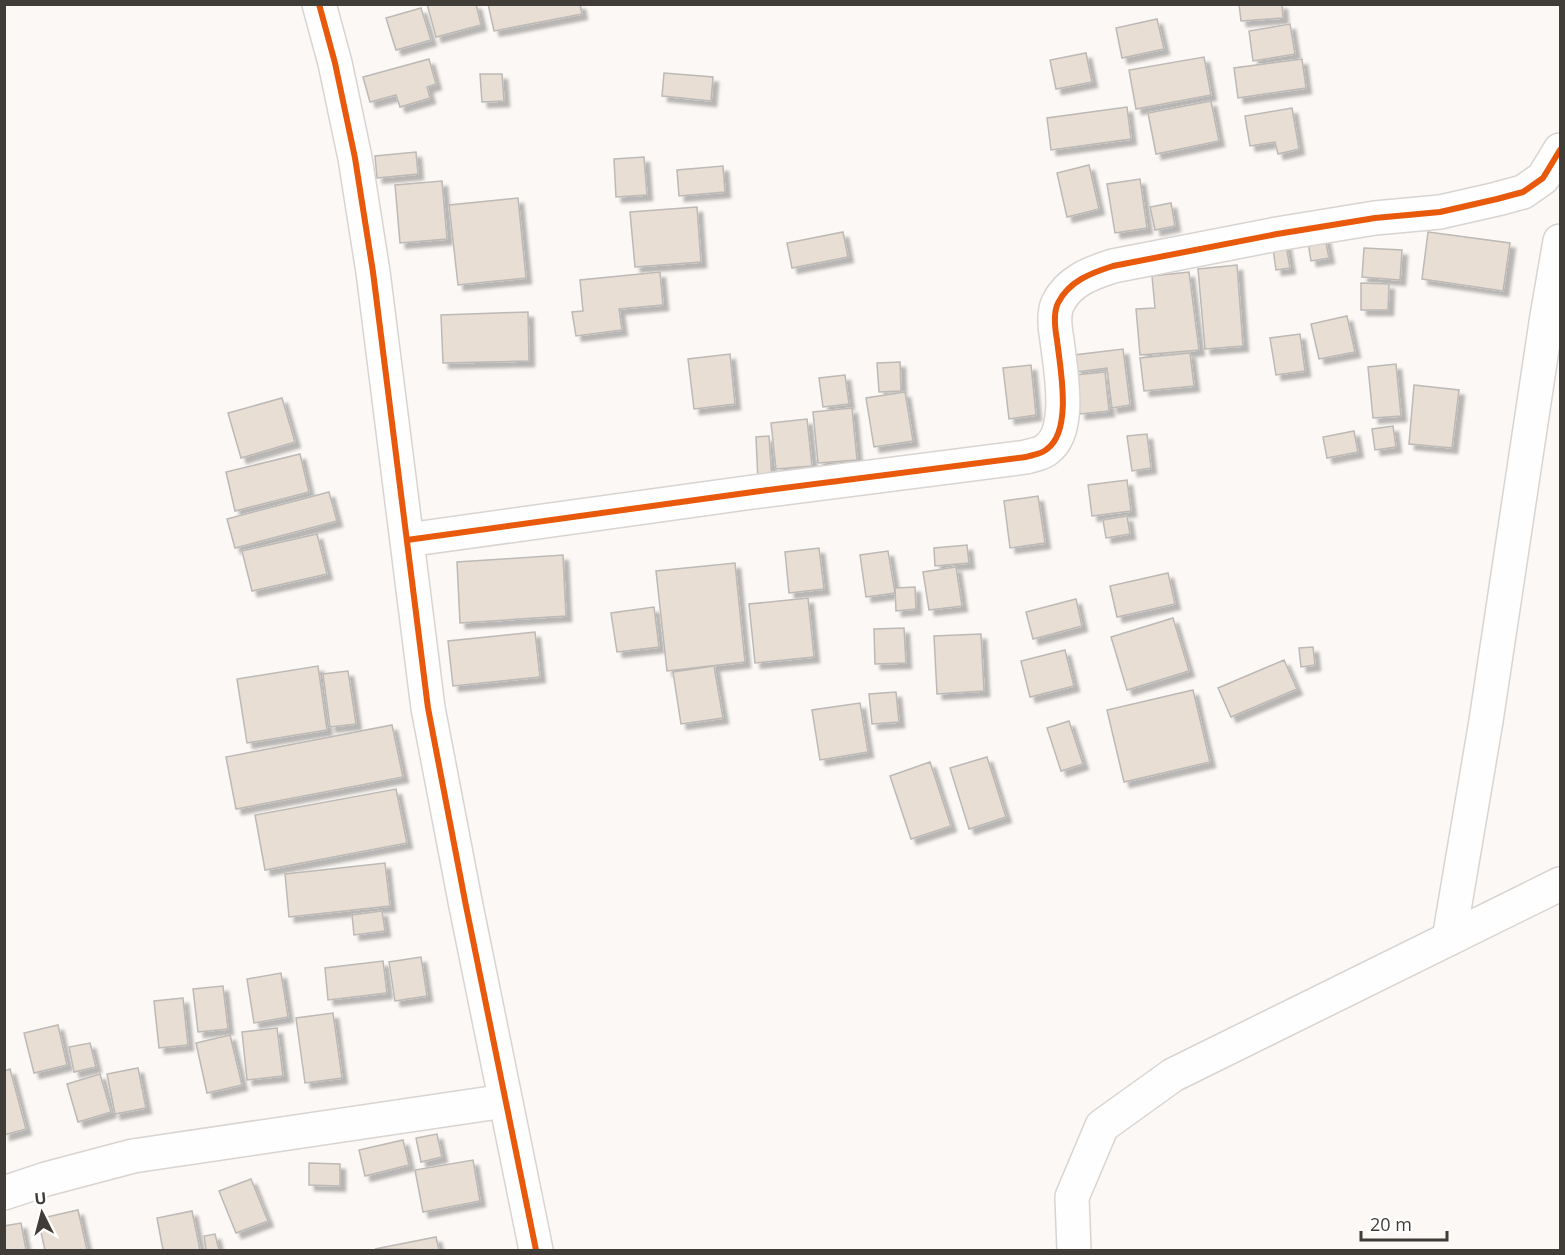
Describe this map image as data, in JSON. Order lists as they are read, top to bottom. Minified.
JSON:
{"scale_bar":"20 m","north":"top"}
